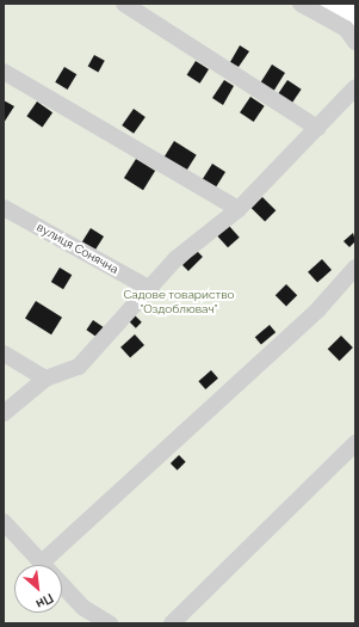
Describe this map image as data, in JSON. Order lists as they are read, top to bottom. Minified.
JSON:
{"streets":{"street":["вулиця Сонячна"]},"parks":["Садове товариство \"Оздоблювач\""],"north":"bottom right"}
